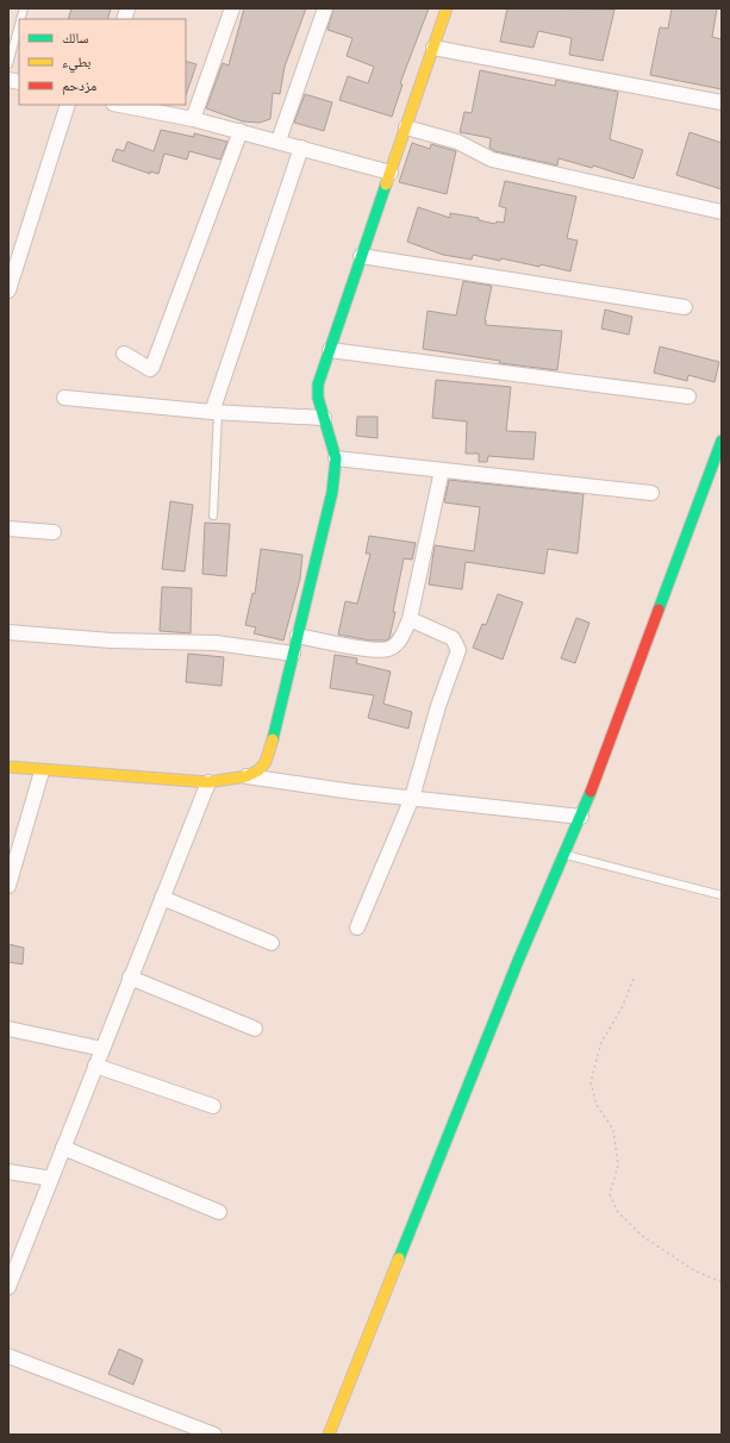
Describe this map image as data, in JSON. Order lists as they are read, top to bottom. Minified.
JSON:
{"legend":["سالك","بطيء","مزدحم"]}
